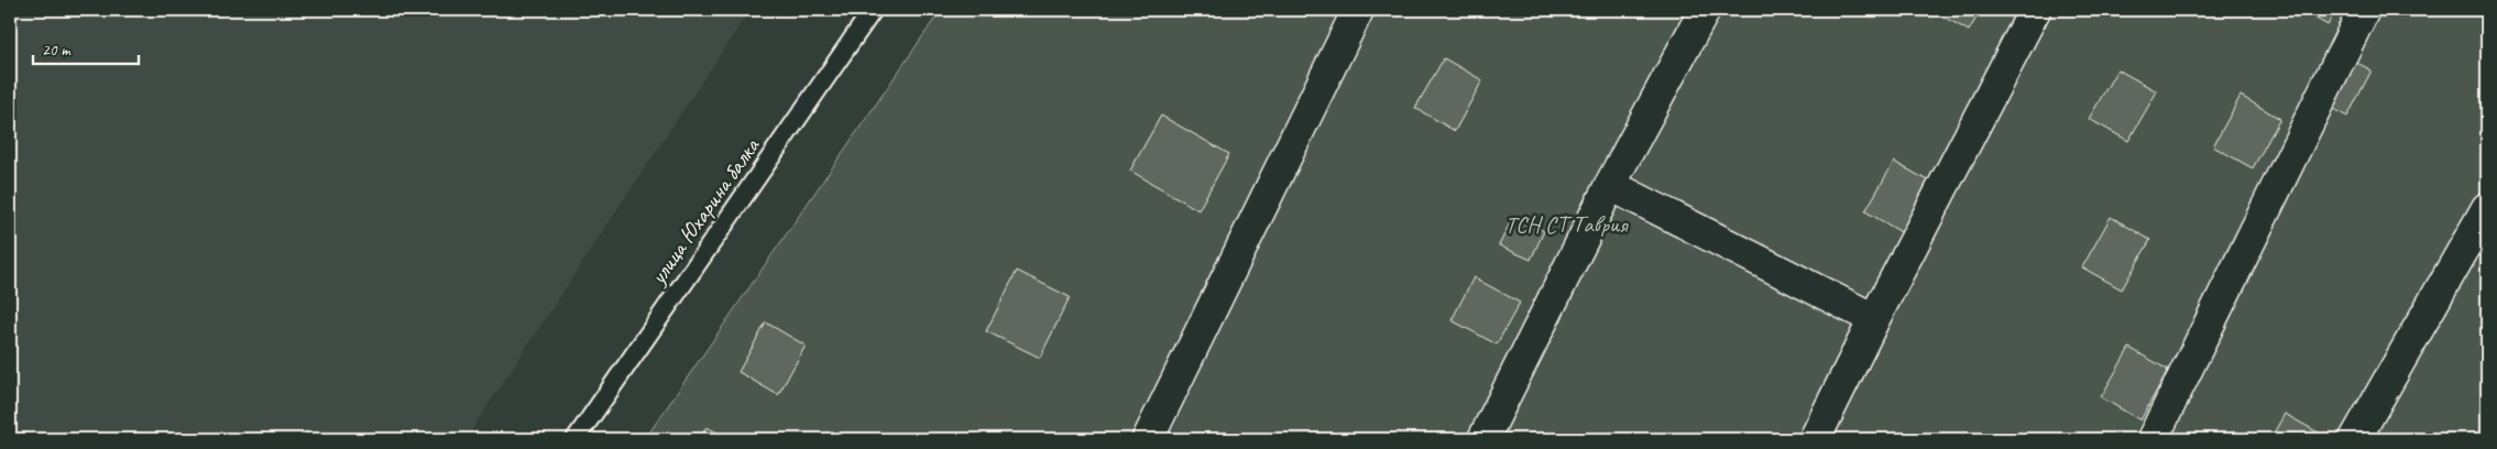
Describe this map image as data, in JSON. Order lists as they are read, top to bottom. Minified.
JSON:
{"streets":{"lane":["улица Юхарина балка"]},"parks":["ТСН СТ Таврия"],"scale_bar":"20 m"}
